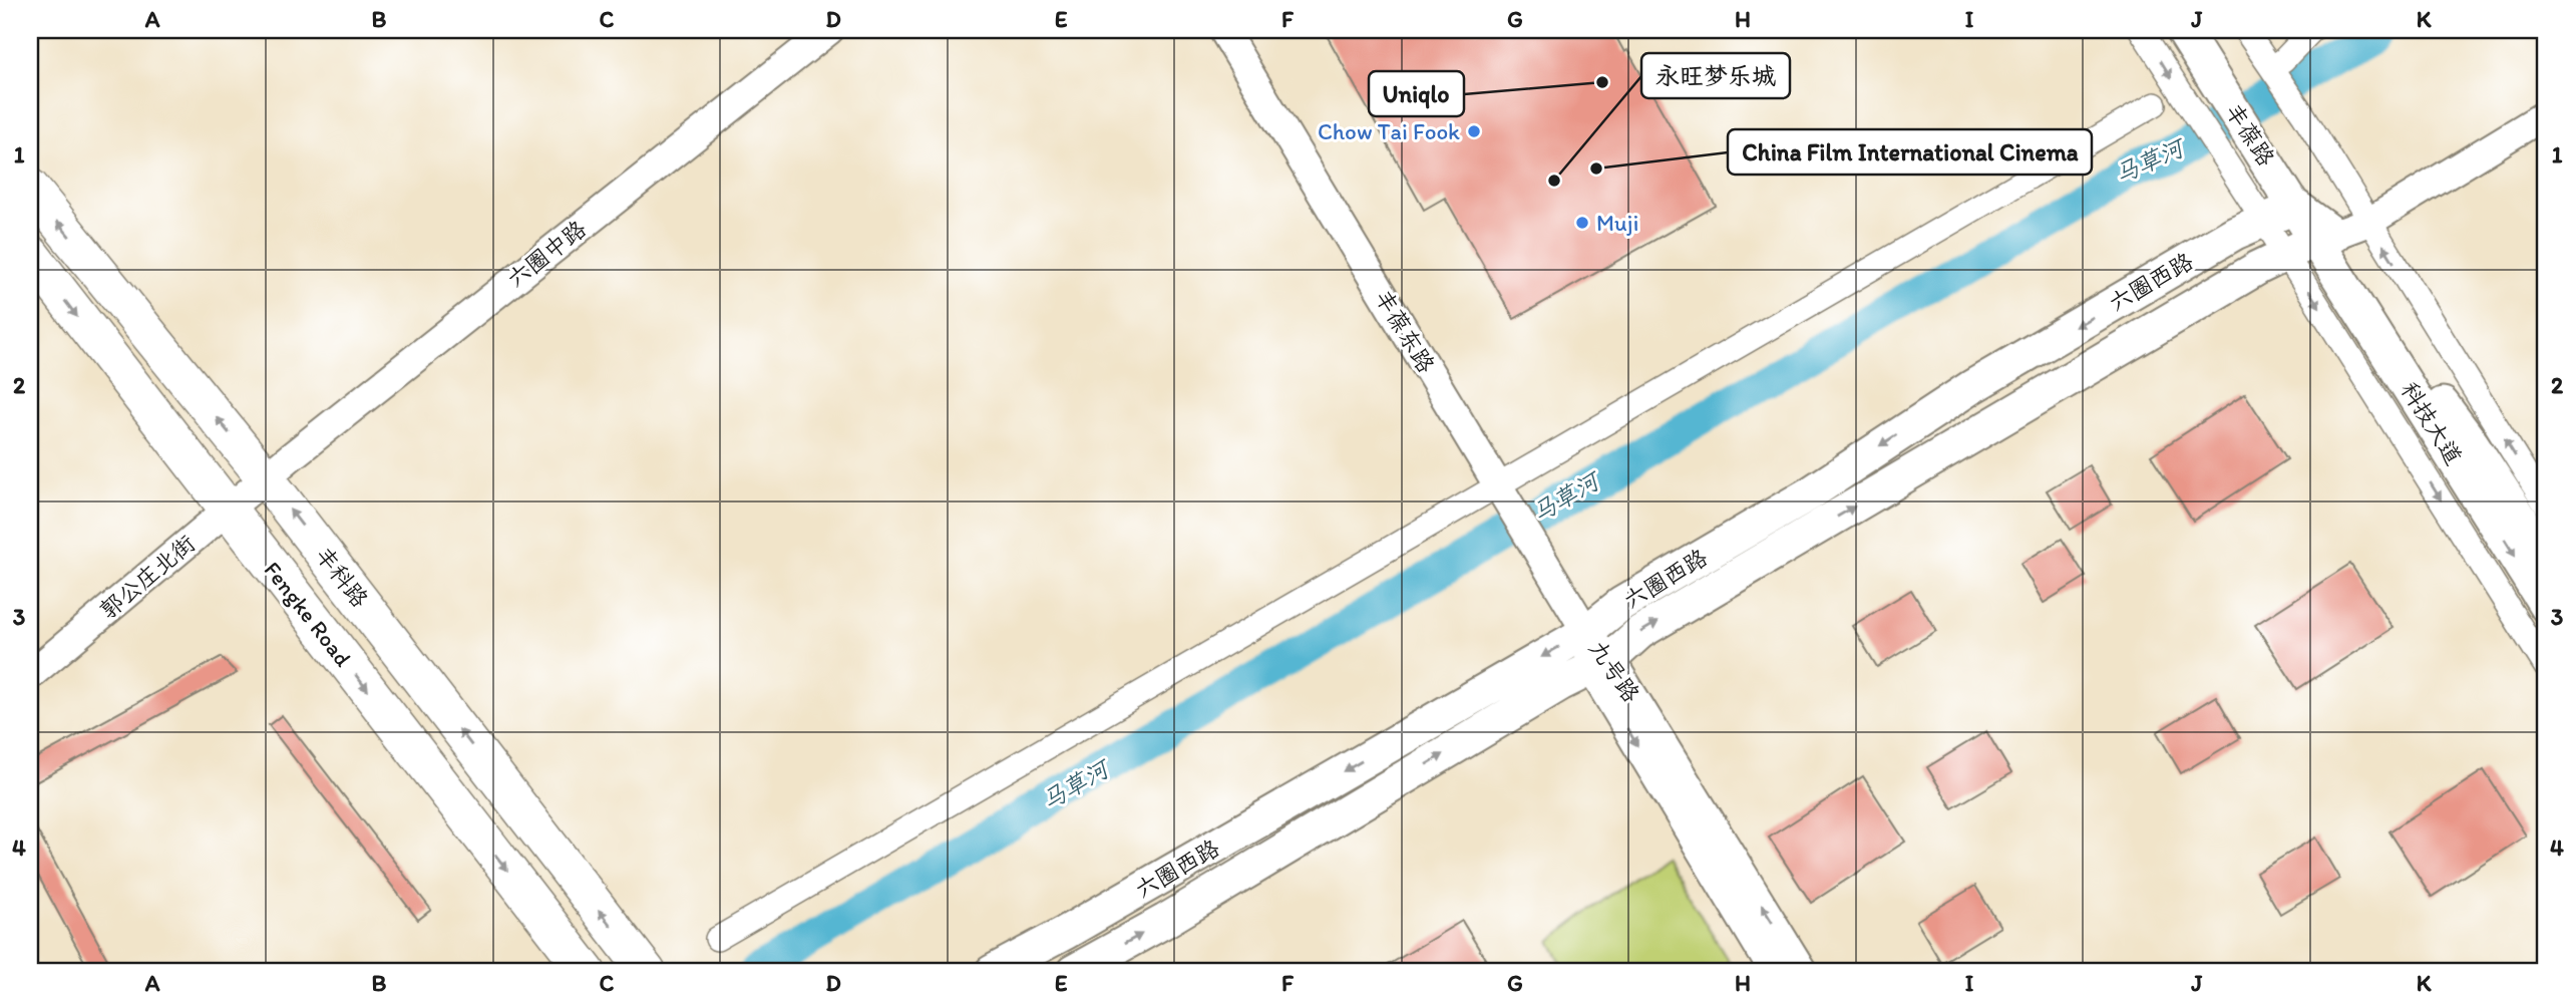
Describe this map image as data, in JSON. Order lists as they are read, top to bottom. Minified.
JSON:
{"streets":{"main road":["丰葆路","六圈西路","科技大道","丰科路","Fengke Road"],"street":["六圈中路","丰葆东路","郭公庄北街","九号路"]},"crossings":[["丰葆路","六圈西路"],["丰葆路","科技大道"],["六圈中路","郭公庄北街"],["六圈中路","丰科路"],["六圈西路","丰葆东路"],["六圈西路","科技大道"],["六圈西路","九号路"],["丰葆东路","九号路"],["郭公庄北街","丰科路"],["郭公庄北街","Fengke Road"]],"one_way":["丰科路","Fengke Road"],"water":["马草河"],"places":["Uniqlo","Chow Tai Fook","China Film International Cinema","永旺梦乐城","Muji"],"grid":{"columns":["A","B","C","D","E","F","G","H","I","J","K"],"rows":["1","2","3","4"]}}
